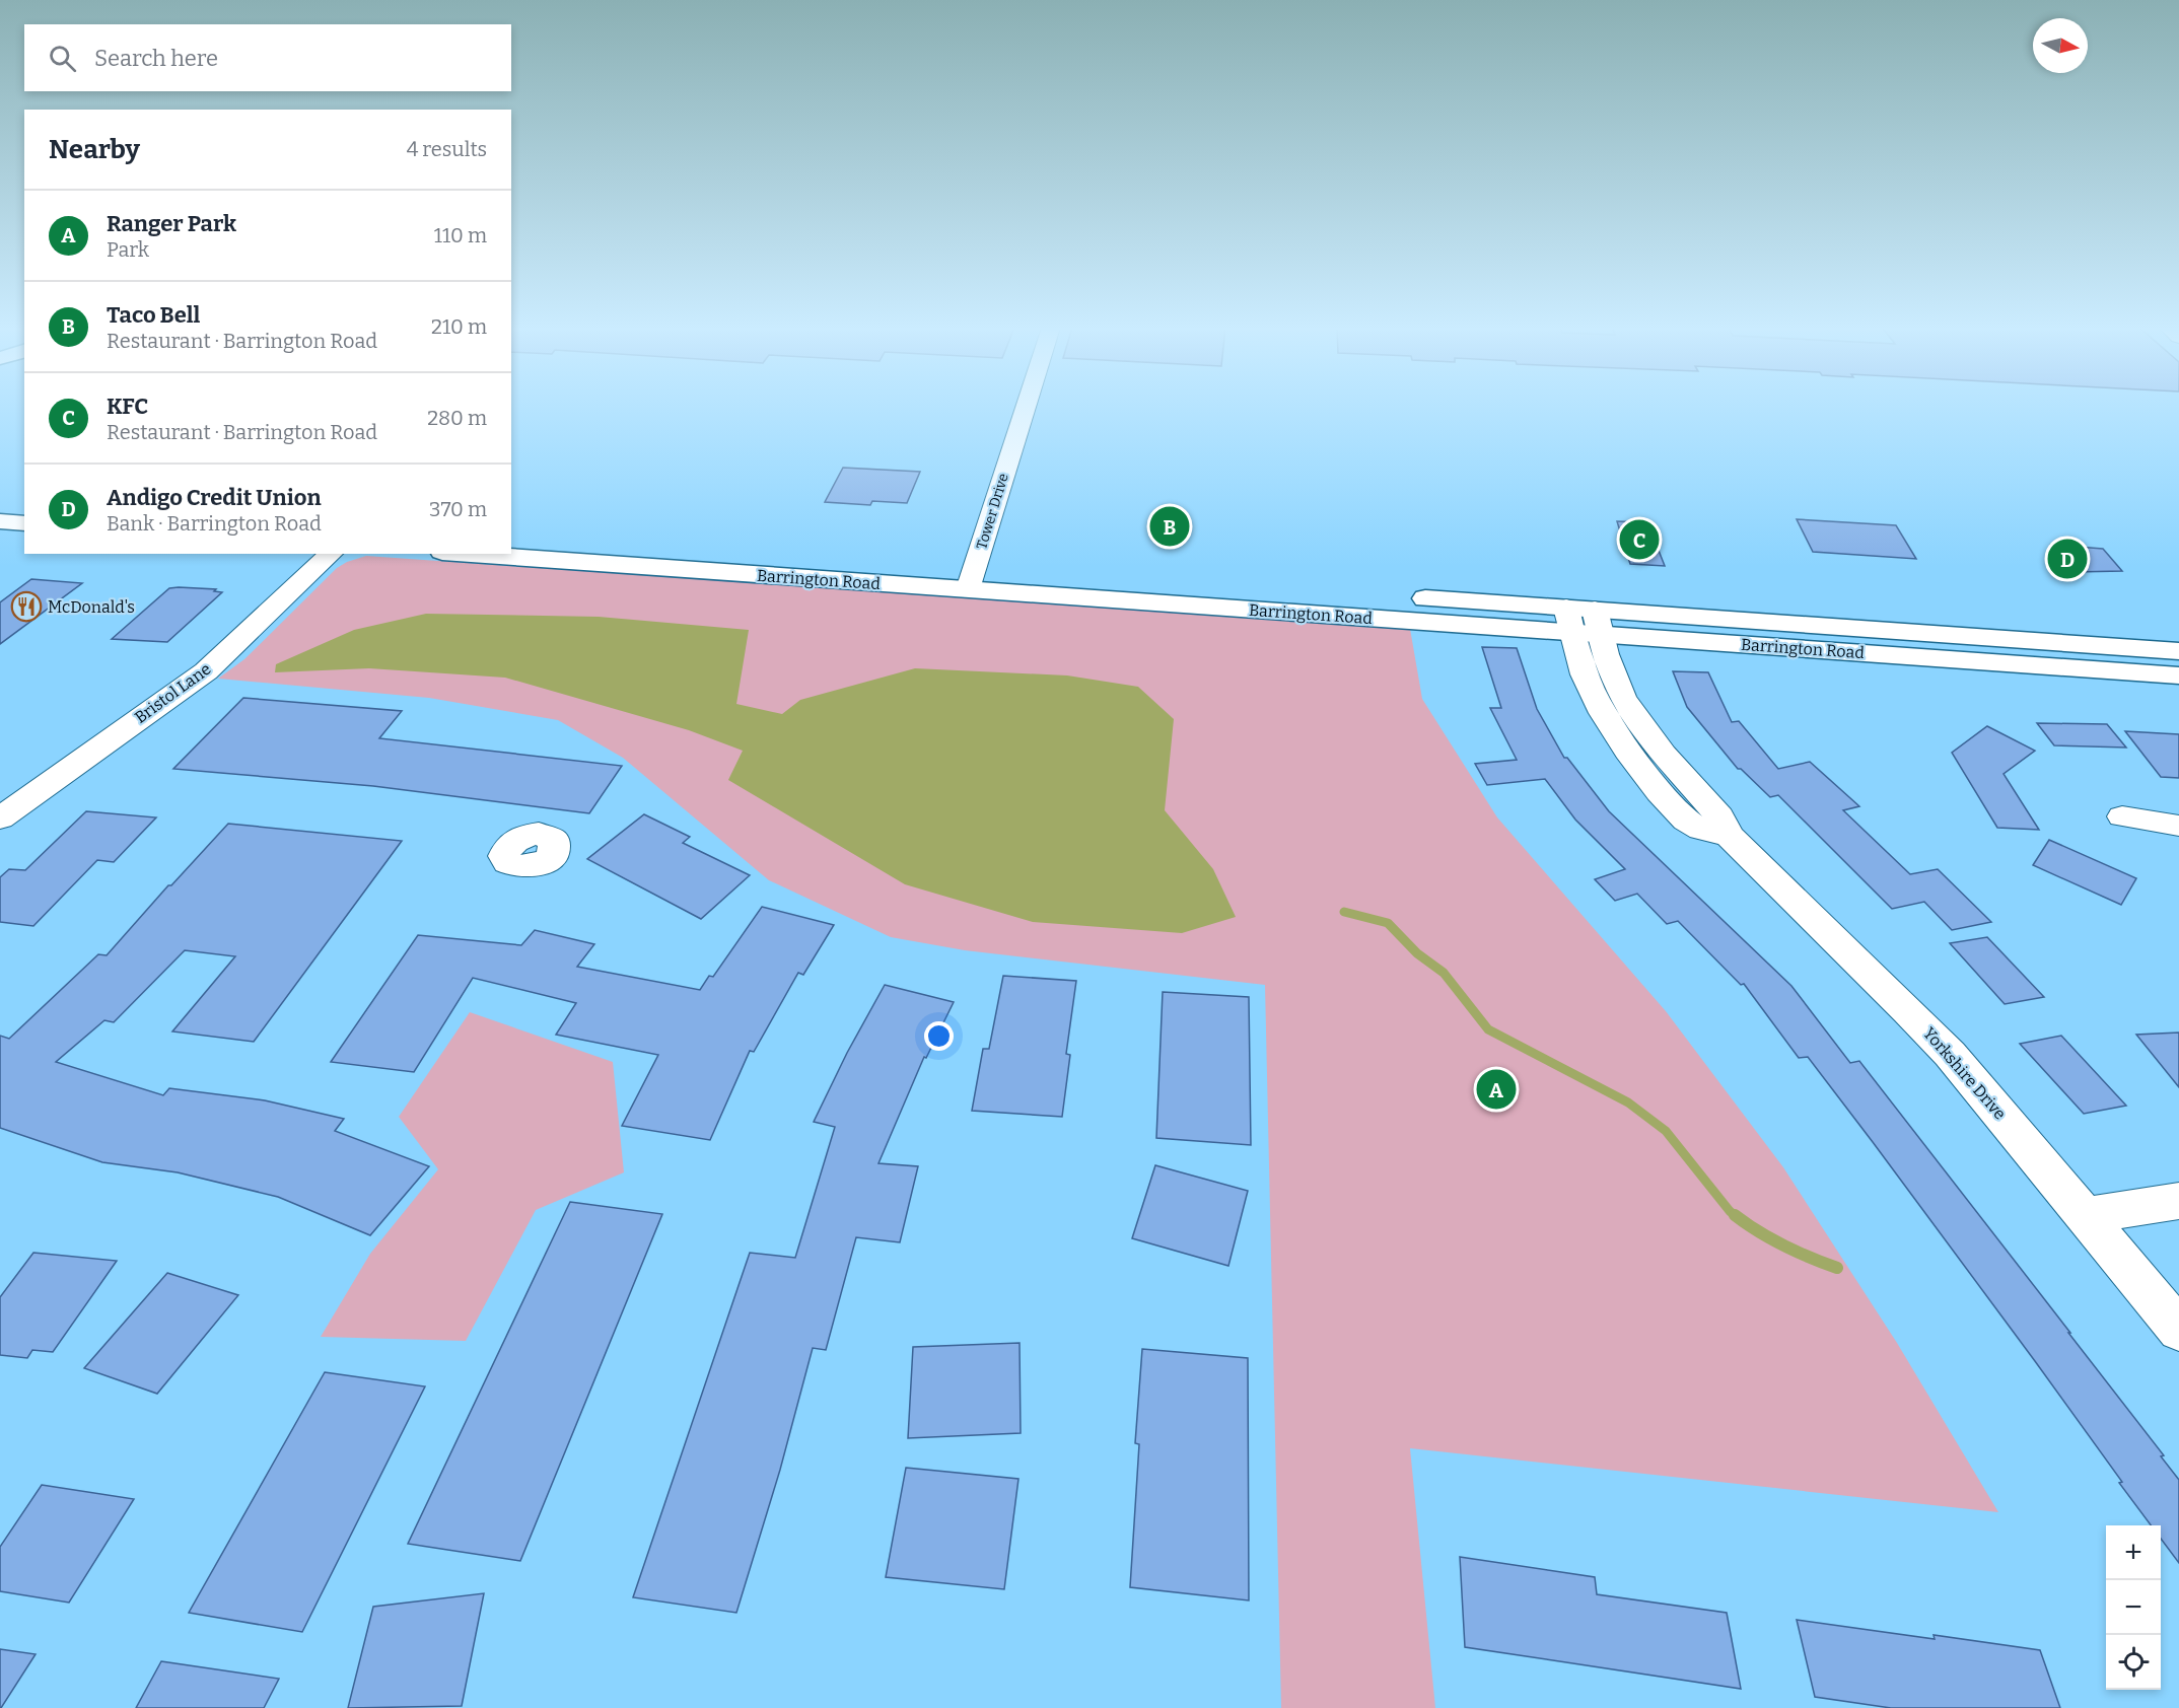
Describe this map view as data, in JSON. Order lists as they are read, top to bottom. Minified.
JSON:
{"streets":{"main road":["Barrington Road"],"street":["Tower Drive","Bristol Lane","Yorkshire Drive"]},"crossings":[["Tower Drive","Barrington Road"],["Barrington Road","Yorkshire Drive"]],"places":{"restaurant":["McDonald's"]},"north":"right","page":{"search":"Search here","heading":["Nearby","4 results"],"list":[{"mark":"A","name":"Ranger Park","note":"Park","value":"110 m"},{"mark":"B","name":"Taco Bell","note":"Restaurant · Barrington Road","value":"210 m"},{"mark":"C","name":"KFC","note":"Restaurant · Barrington Road","value":"280 m"},{"mark":"D","name":"Andigo Credit Union","note":"Bank · Barrington Road","value":"370 m"}],"pins":["B","C","D","A"],"map_buttons":["+","−"]}}
